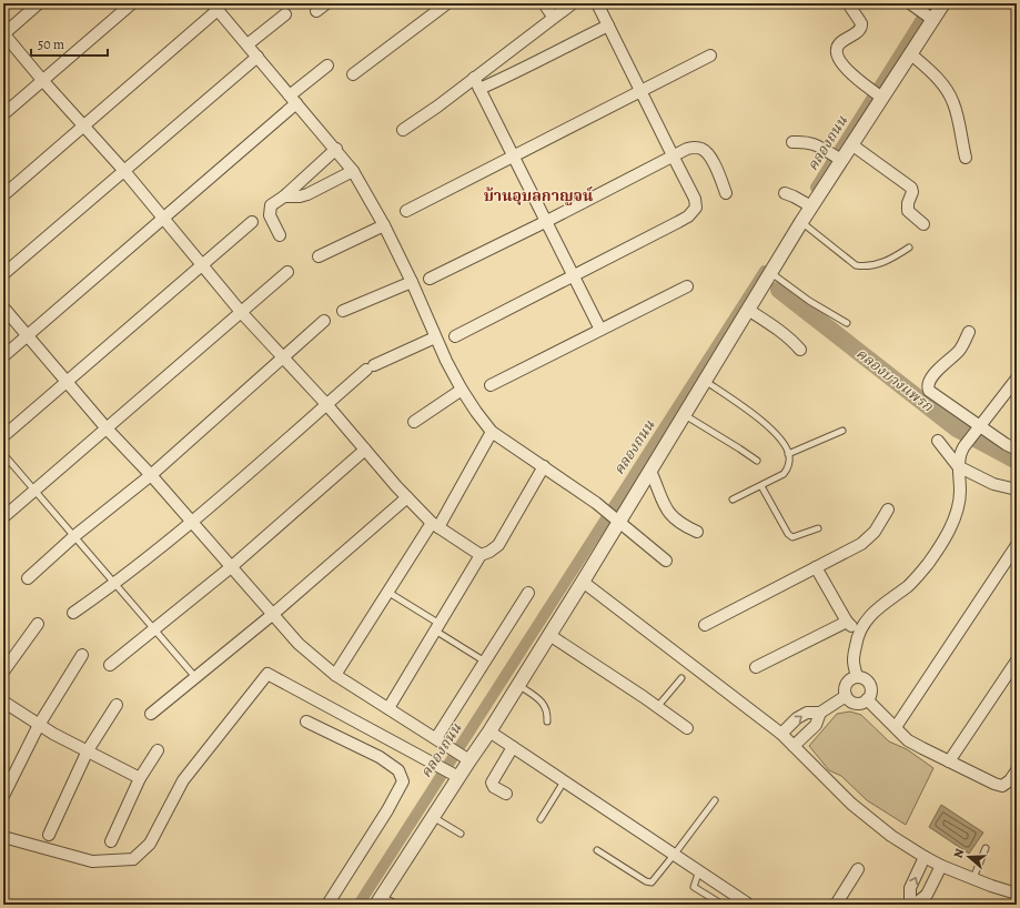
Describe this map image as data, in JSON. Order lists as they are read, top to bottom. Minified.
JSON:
{"districts":["บ้านอุบลกาญจน์"],"water":["คลองถนน","คลองบางแพรก"],"scale_bar":"50 m","north":"left"}
